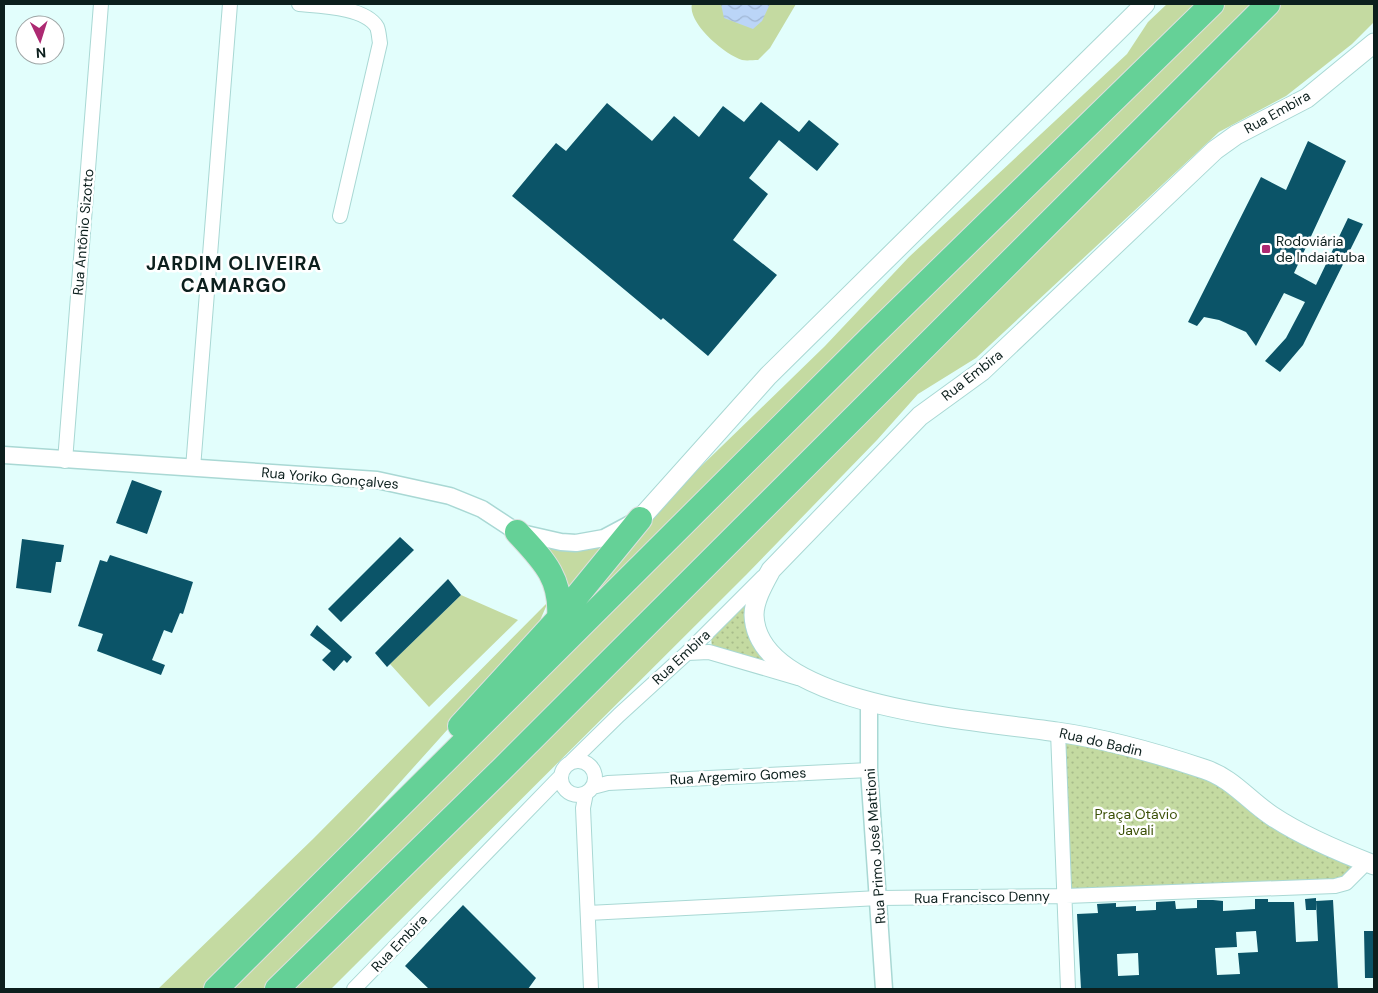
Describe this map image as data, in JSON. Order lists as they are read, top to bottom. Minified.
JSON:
{"streets":{"main road":["Rua Embira","Rua do Badin"],"street":["Rua Antônio Sizotto","Rua Yoriko Gonçalves","Rua Argemiro Gomes","Rua Primo José Mattioni","Rua Francisco Denny"]},"crossings":[["Rua Embira","Rua do Badin"],["Rua Embira","Rua Argemiro Gomes"],["Rua Antônio Sizotto","Rua Yoriko Gonçalves"],["Rua do Badin","Rua Primo José Mattioni"],["Rua do Badin","Rua Francisco Denny"],["Rua Argemiro Gomes","Rua Primo José Mattioni"],["Rua Primo José Mattioni","Rua Francisco Denny"]],"districts":["JARDIM OLIVEIRA CAMARGO"],"parks":["Praça Otávio Javali"],"places":{"transit":["Rodoviária de Indaiatuba"]},"north":"bottom"}
